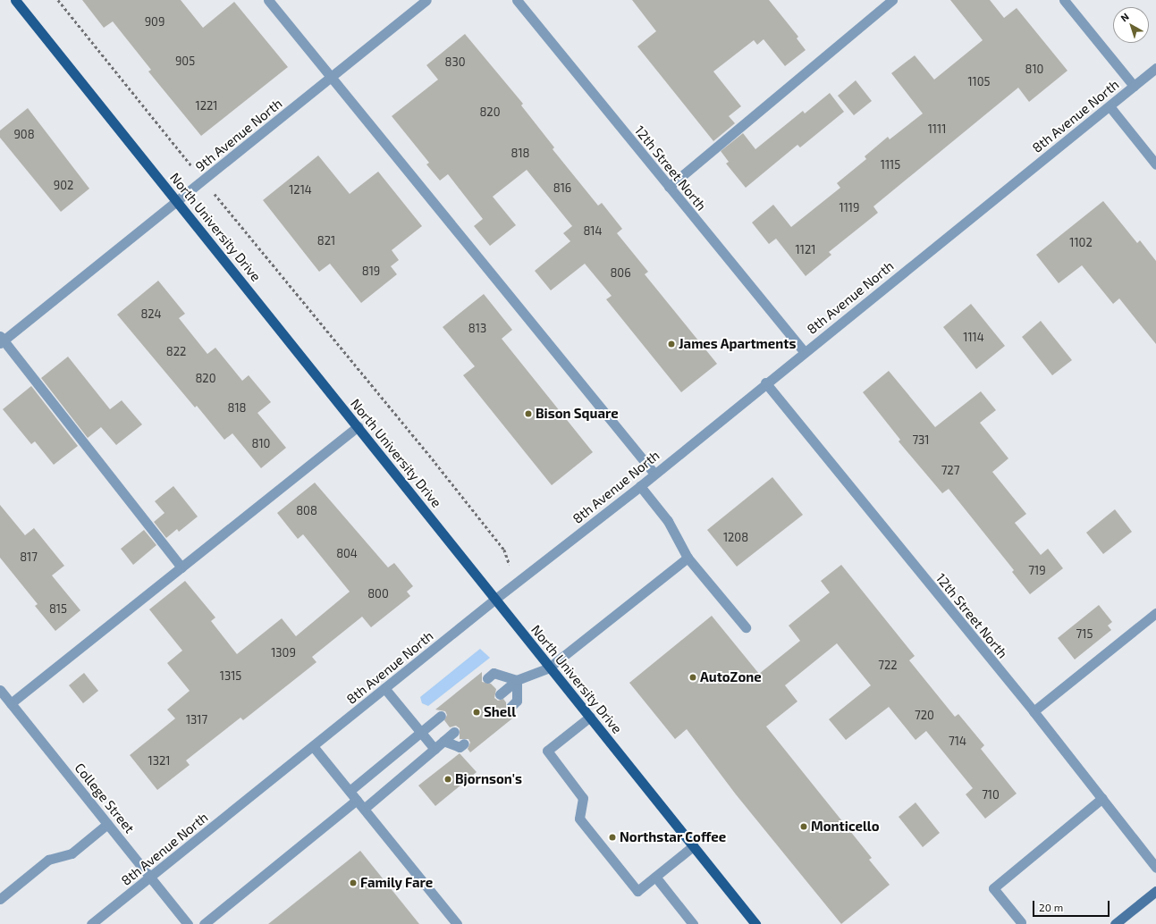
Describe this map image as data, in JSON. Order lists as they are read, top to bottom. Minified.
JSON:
{"streets":{"main road":["North University Drive"],"street":["8th Avenue North","9th Avenue North","12th Street North","College Street"]},"crossings":[["8th Avenue North","12th Street North"],["8th Avenue North","North University Drive"],["8th Avenue North","College Street"],["9th Avenue North","North University Drive"]],"places":["James Apartments","Bison Square","AutoZone","Shell","Bjornson's","Monticello","Northstar Coffee","Family Fare"],"house_numbers":["909","905","830","810","1105","1221","820","1111","908","818","1115","902","816","1214","1119","814","821","1102","1121","819","806","824","813","1114","822","820","818","731","810","727","808","1208","804","817","719","800","815","715","1309","722","1315","720","1317","714","1321","710"],"scale_bar":"20 m","north":"top left"}
